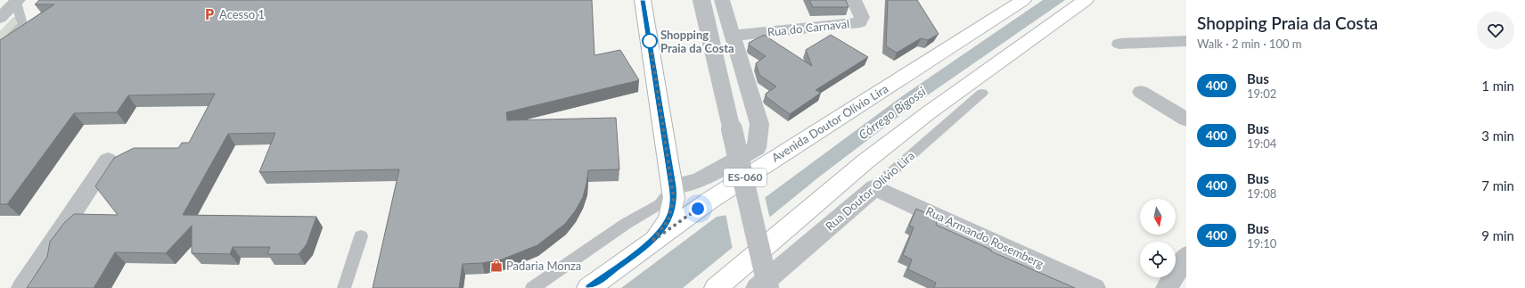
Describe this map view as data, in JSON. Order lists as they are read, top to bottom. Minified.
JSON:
{"streets":{"main road":["Avenida Doutor Olívio Lira","ES-060"],"street":["Rua do Carnaval","Rua Doutor Olívio Lira","Rua Armando Rosemberg"]},"crossings":[["Rua Doutor Olívio Lira","Rua Armando Rosemberg"]],"water":["Córrego Bigossi"],"places":{"parking":["Acesso 1"],"other":["Shopping Praia da Costa"],"shop":["Padaria Monza"]},"lines":["bus line 400"],"north":"bottom","page":{"heading":["Shopping Praia da Costa","Walk · 2 min · 100 m"],"list":[{"mark":"400","name":"Bus","note":"19:02","value":"1 min"},{"mark":"400","name":"Bus","note":"19:04","value":"3 min"},{"mark":"400","name":"Bus","note":"19:08","value":"7 min"},{"mark":"400","name":"Bus","note":"19:10","value":"9 min"}]}}
